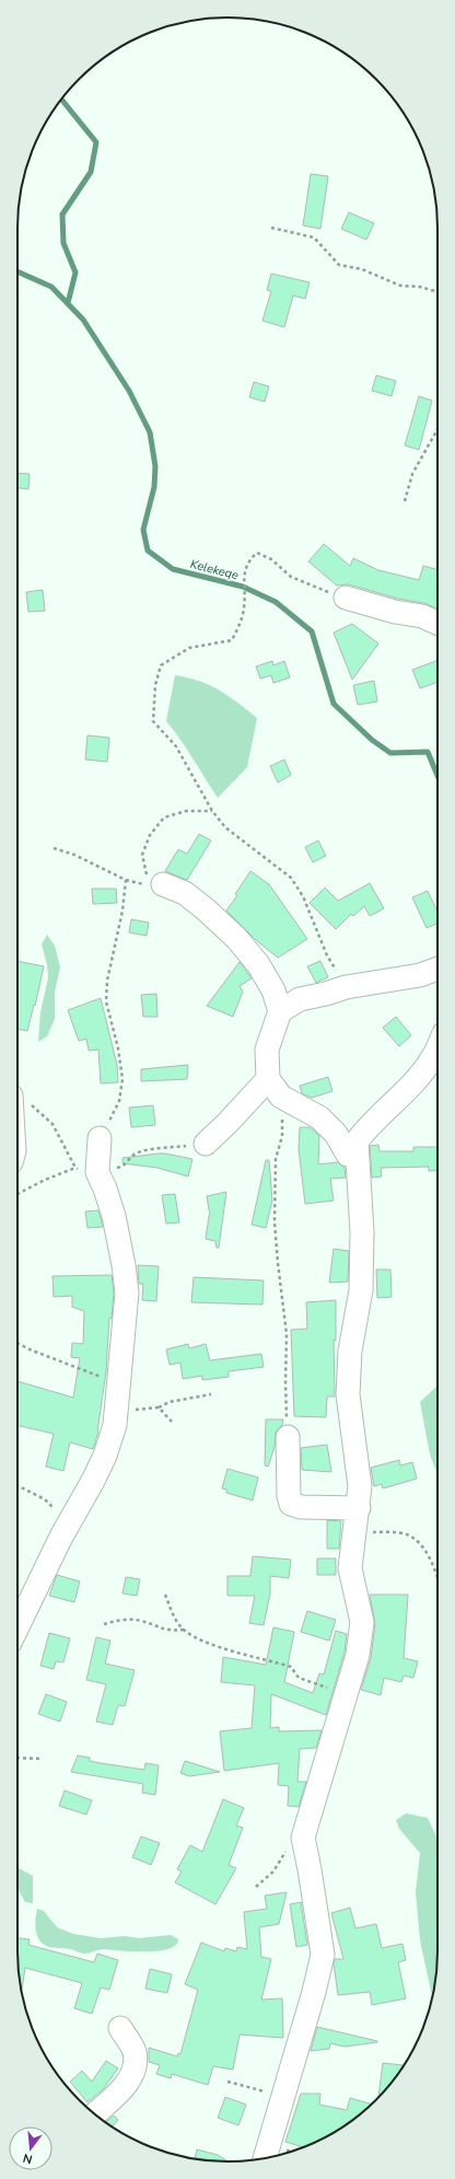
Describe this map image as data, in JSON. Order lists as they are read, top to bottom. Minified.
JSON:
{"water":["Kelekeqe"],"north":"bottom"}
